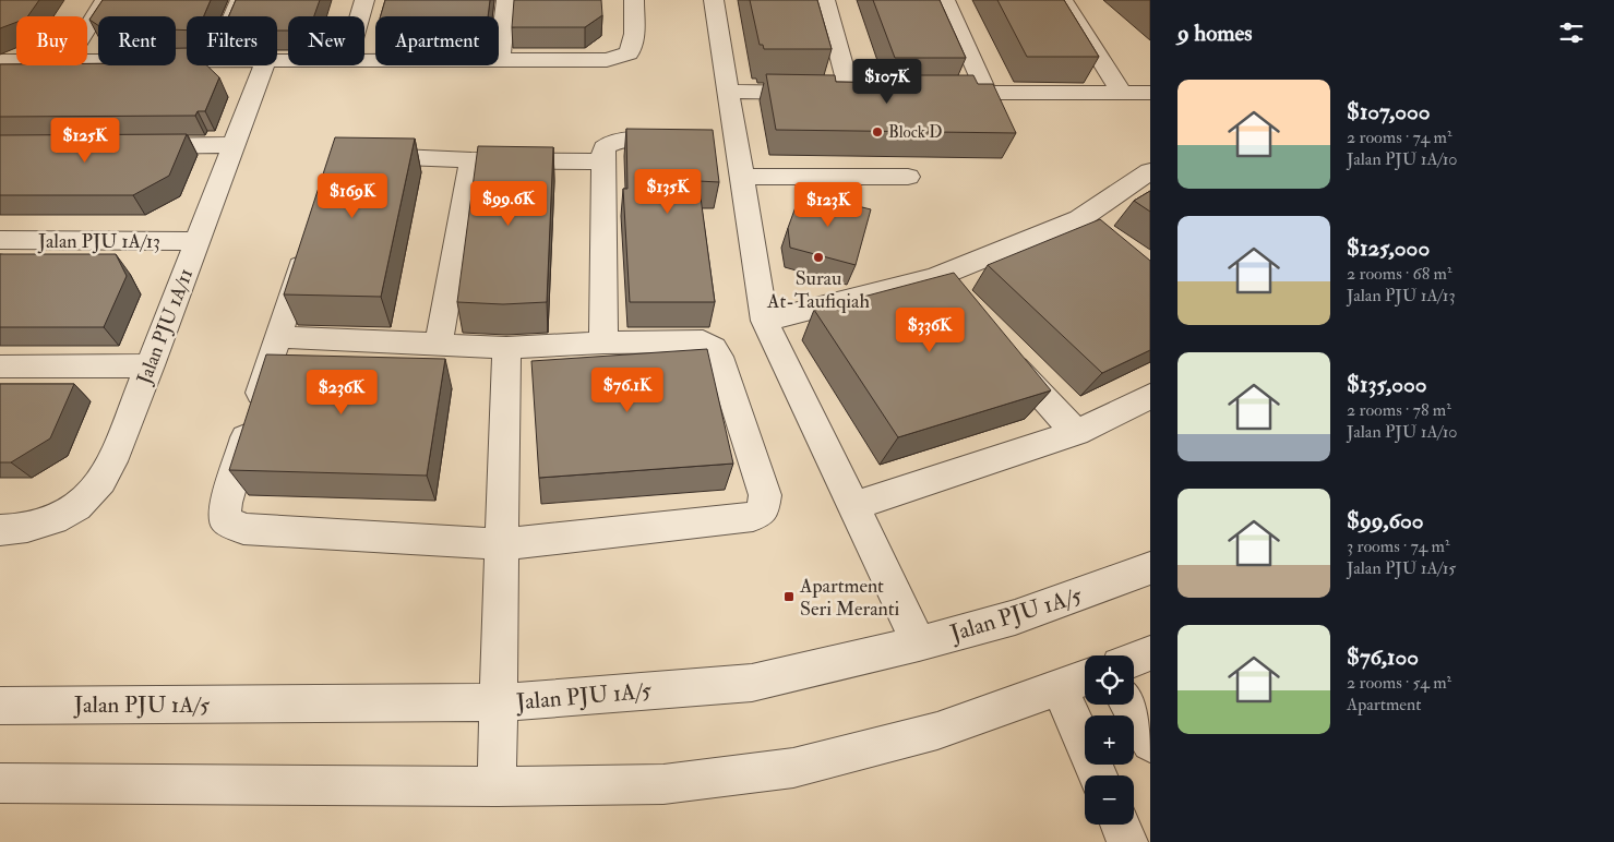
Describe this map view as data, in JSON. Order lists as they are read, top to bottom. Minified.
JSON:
{"streets":{"street":["Jalan PJU 1A/13","Jalan PJU 1A/11","Jalan PJU 1A/5"]},"crossings":[["Jalan PJU 1A/13","Jalan PJU 1A/11"]],"places":{"other":["Block D","Surau At-Taufiqiah"],"transit":["Apartment Seri Meranti"]},"page":{"heading":"9 homes","chip":["Buy","Rent","Filters","New","Apartment"],"price":["$107K","$125K","$135K","$169K","$99.6K","$123K","$336K","$76.1K","$236K"],"list":[{"name":"$107,000","note":"2 rooms · 74 m² · Jalan PJU 1A/10"},{"name":"$125,000","note":"2 rooms · 68 m² · Jalan PJU 1A/13"},{"name":"$135,000","note":"2 rooms · 78 m² · Jalan PJU 1A/10"},{"name":"$99,600","note":"3 rooms · 74 m² · Jalan PJU 1A/15"},{"name":"$76,100","note":"2 rooms · 54 m² · Apartment"}],"map_buttons":["+","−"]}}
